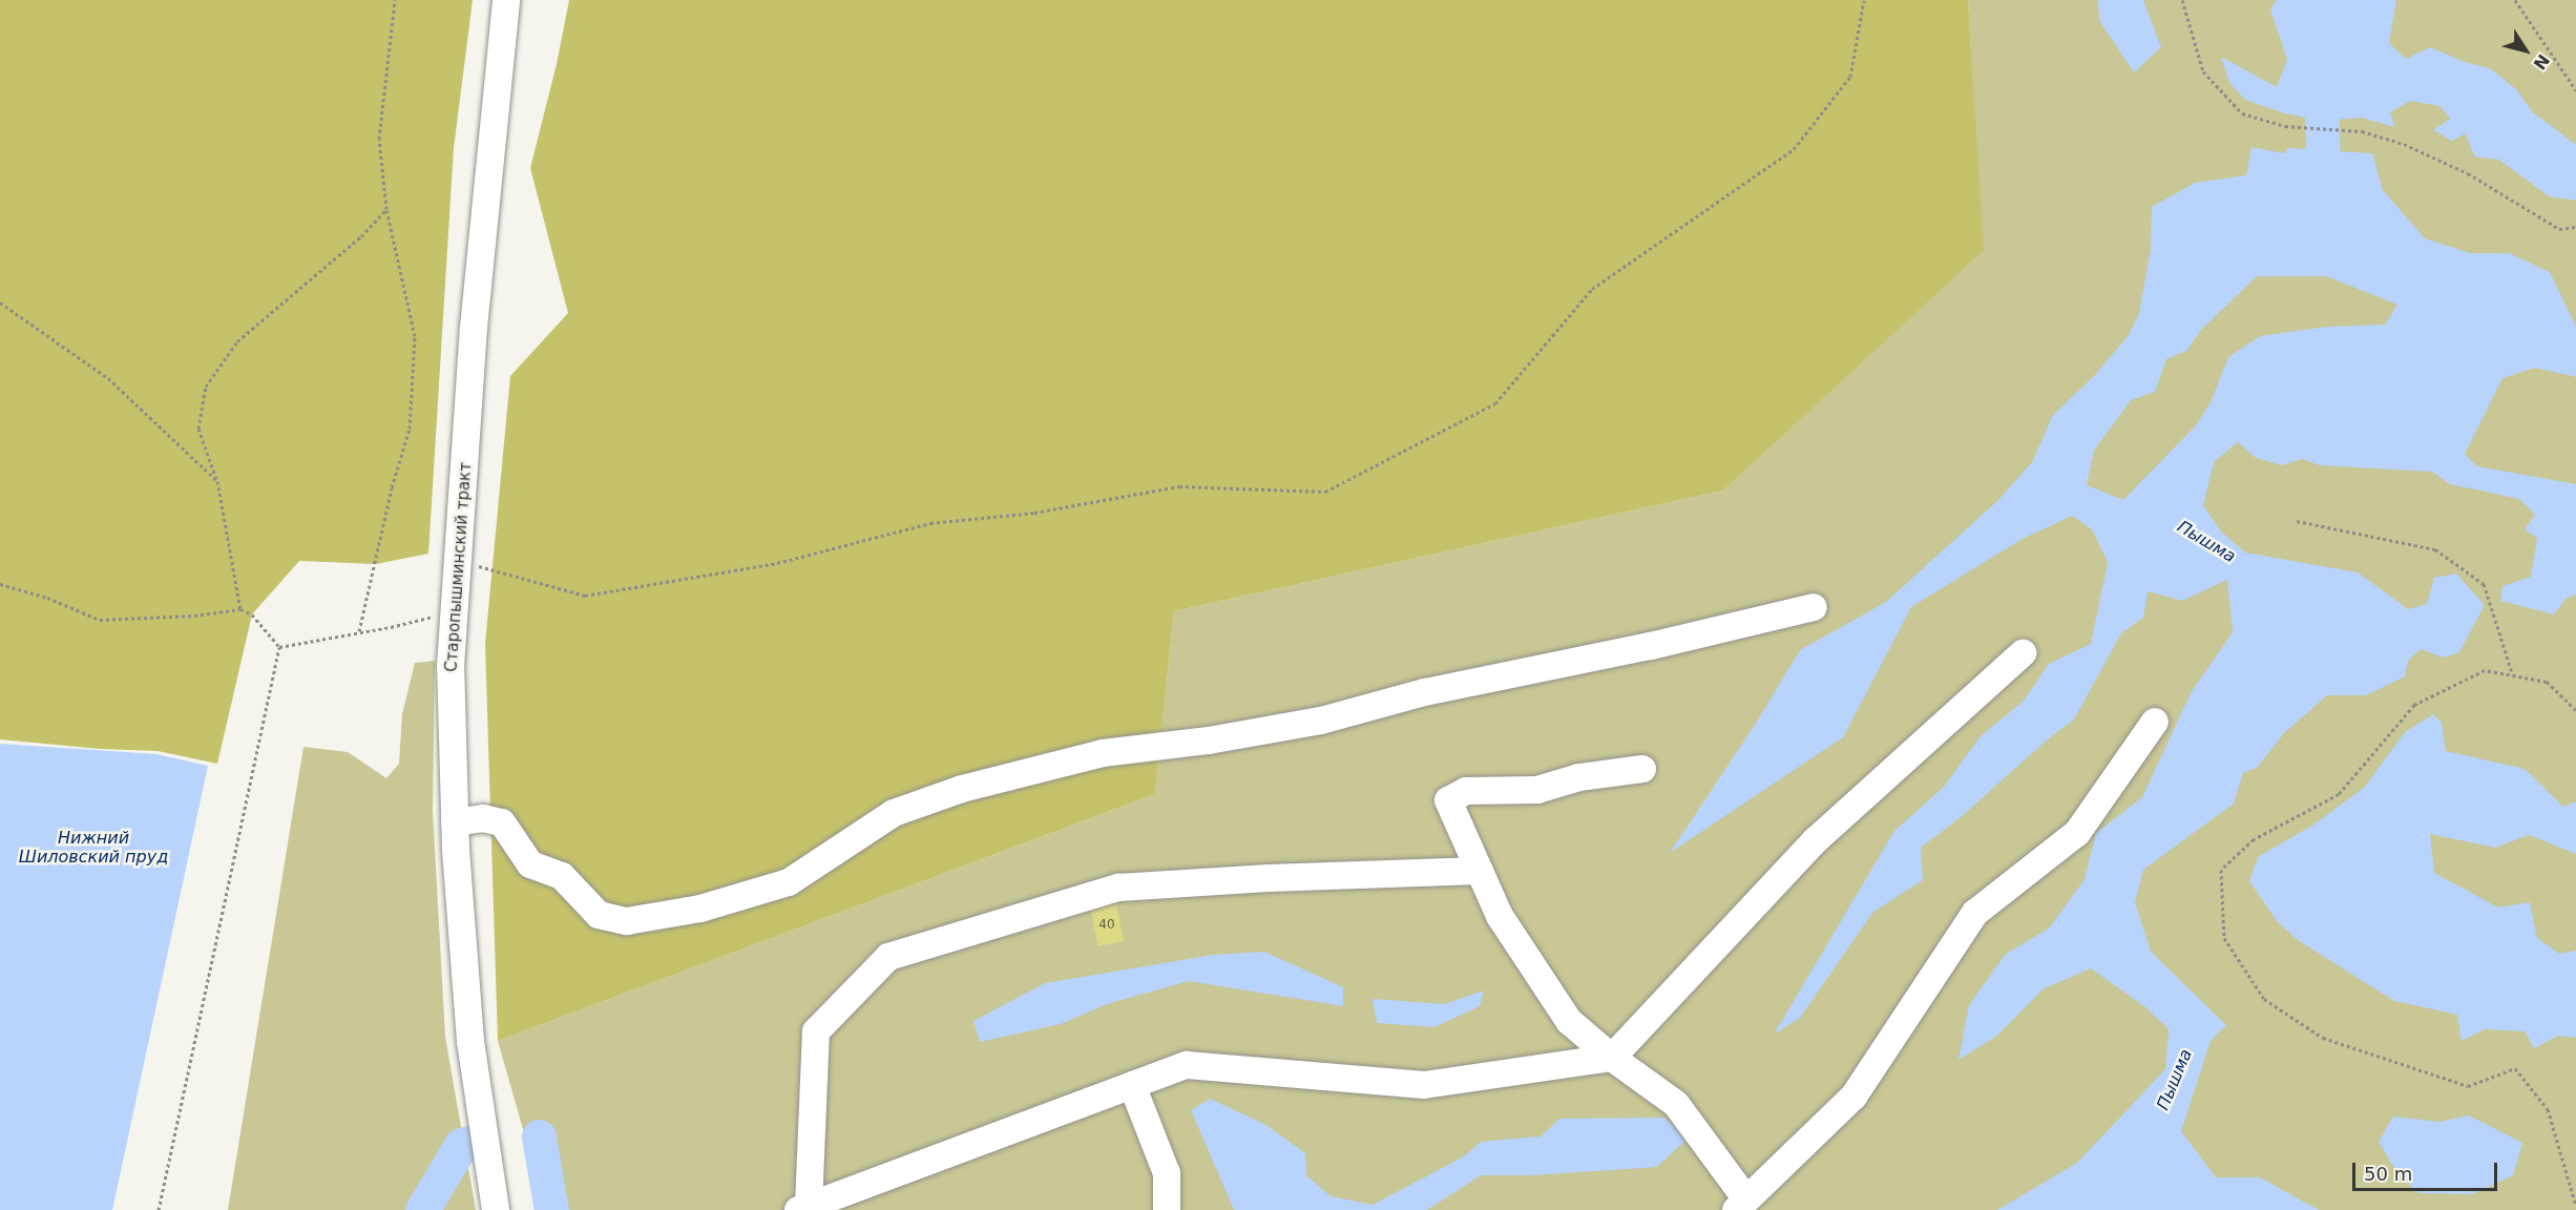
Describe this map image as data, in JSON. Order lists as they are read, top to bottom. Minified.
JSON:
{"streets":{"street":["Старопышминский тракт"]},"water":["Пышма","Нижний Шиловский пруд"],"house_numbers":["40"],"scale_bar":"50 m","north":"bottom right"}
